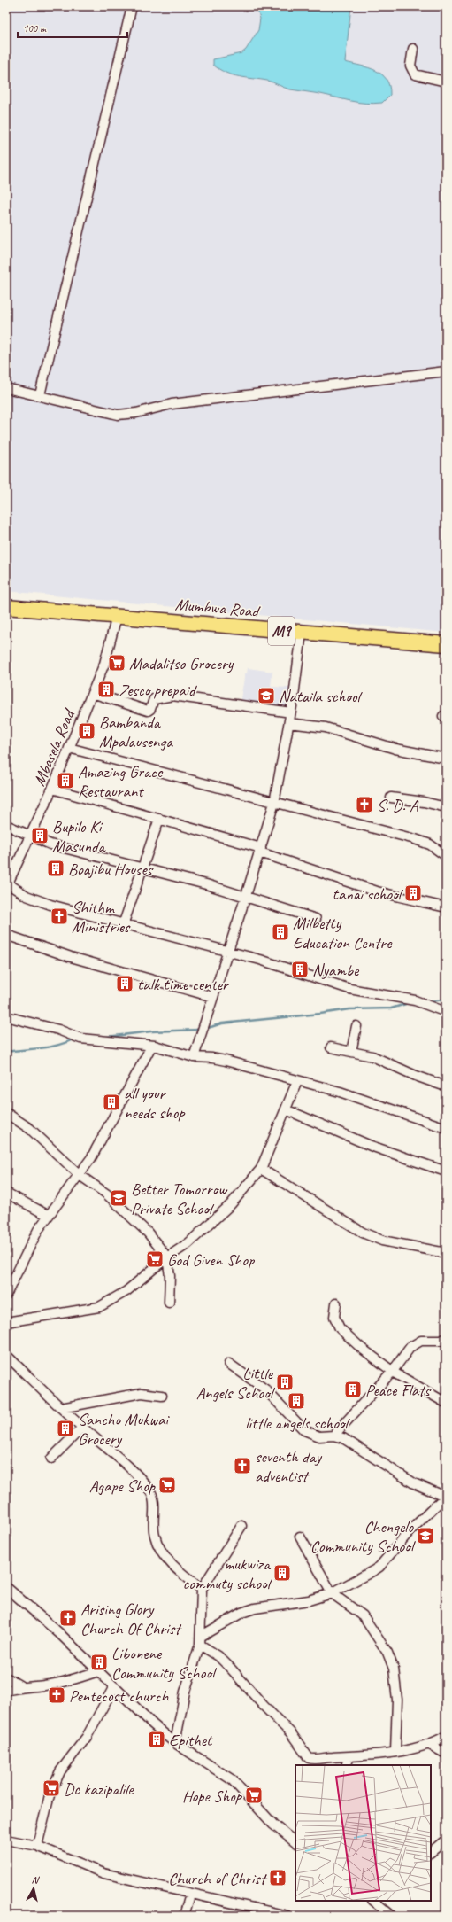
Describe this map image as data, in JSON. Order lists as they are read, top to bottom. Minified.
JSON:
{"streets":{"main road":["Mumbwa Road","M9"],"street":["Mbasela Road"]},"crossings":[["Mumbwa Road","Mbasela Road"]],"places":{"supermarket":["Madalitso Grocery","God Given Shop","Agape Shop","Dc kazipalile","Hope Shop"],"building":["Zesco prepaid","Bambanda Mpalausenga","Amazing Grace Restaurant","Bupilo Ki Masunda","Boajibu Houses","tanai school","Milbetty Education Centre","Nyambe","talk time center","all your needs shop","Little Angels School","Peace Flats","little angels school","Sancho Mukwai Grocery","mukwiza commuty school","Libonene Community School","Epithet"],"school or university":["Nataila school","Better Tomorrow Private School","Chengelo Community School"],"church":["S. D. A","Shithm Ministries","seventh day adventist","Arising Glory Church Of Christ","Pentecost church","Church of Christ"]},"scale_bar":"100 m","north":"top"}
